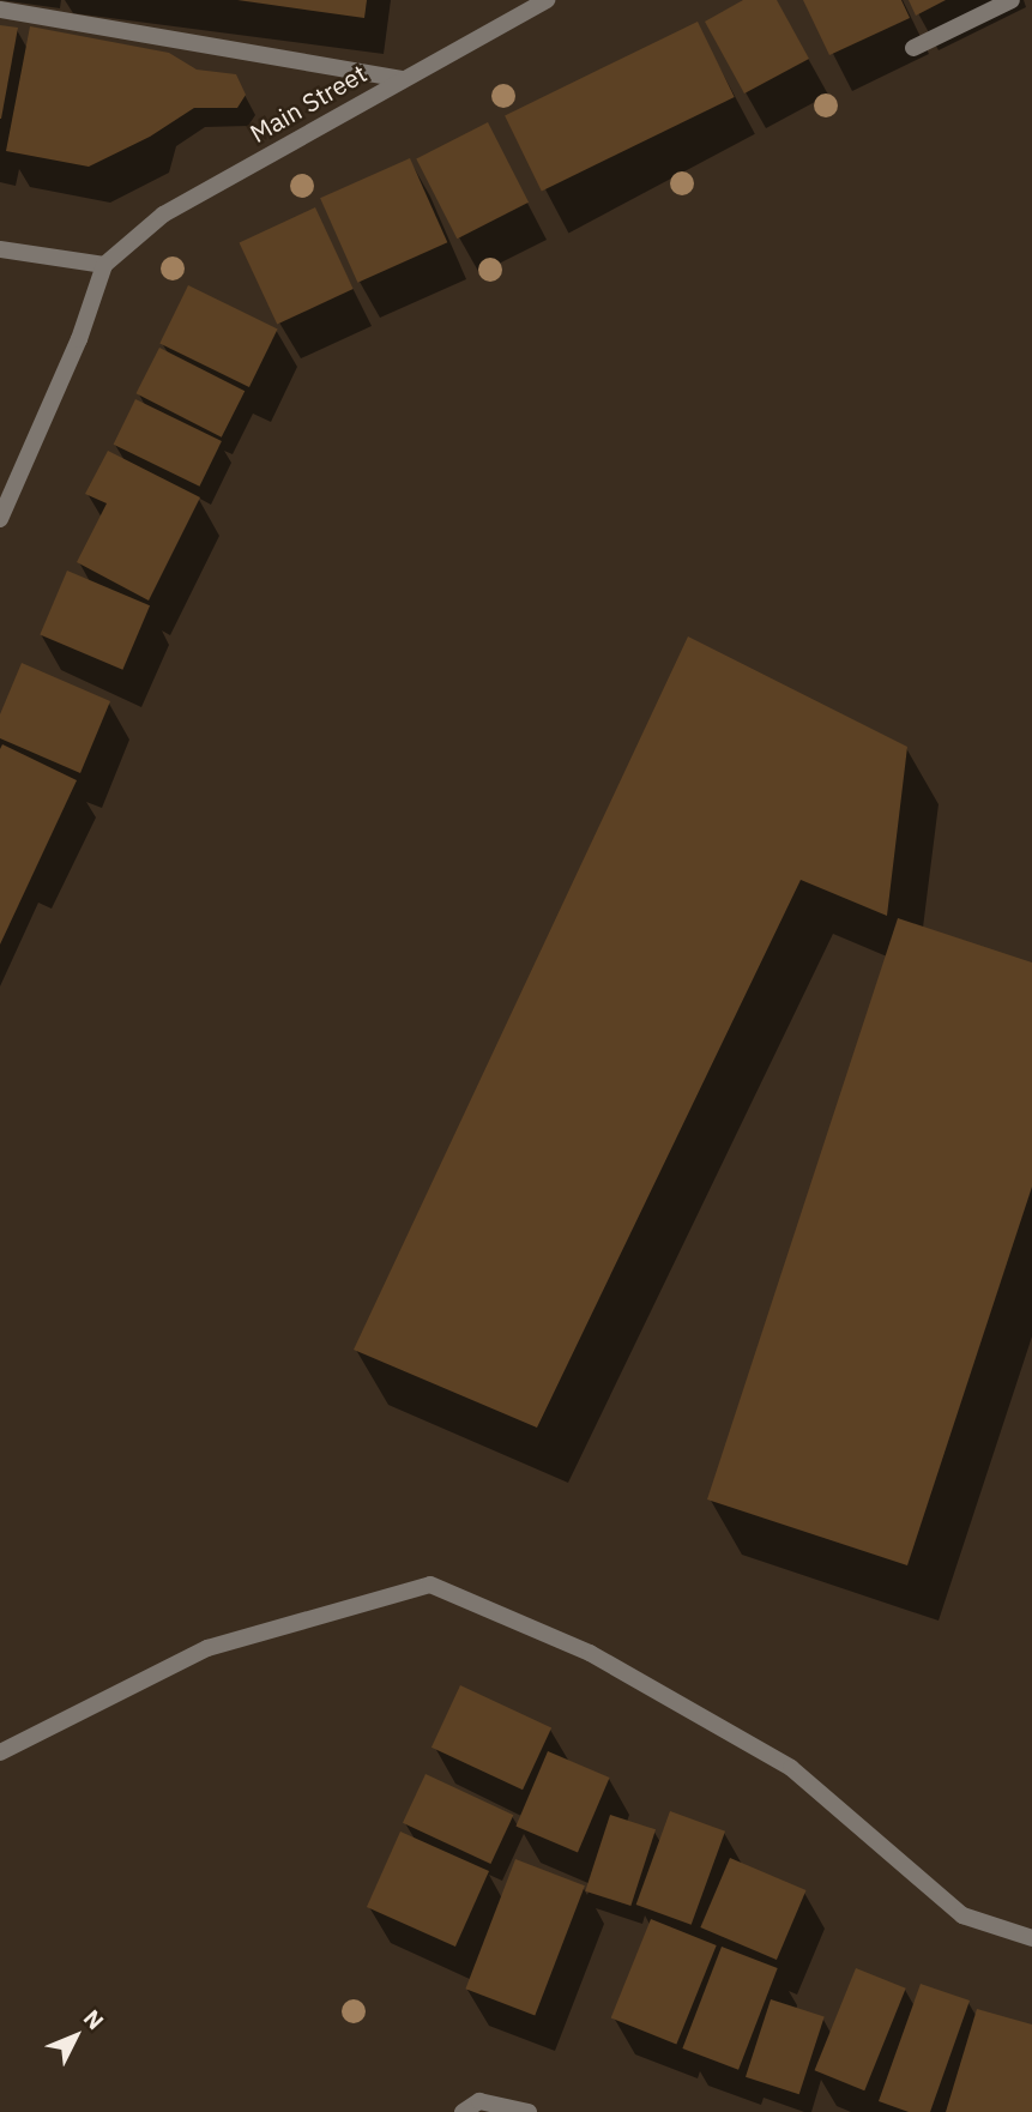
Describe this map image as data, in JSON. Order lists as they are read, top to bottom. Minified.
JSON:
{"streets":{"street":["Main Street"]},"north":"top right"}
